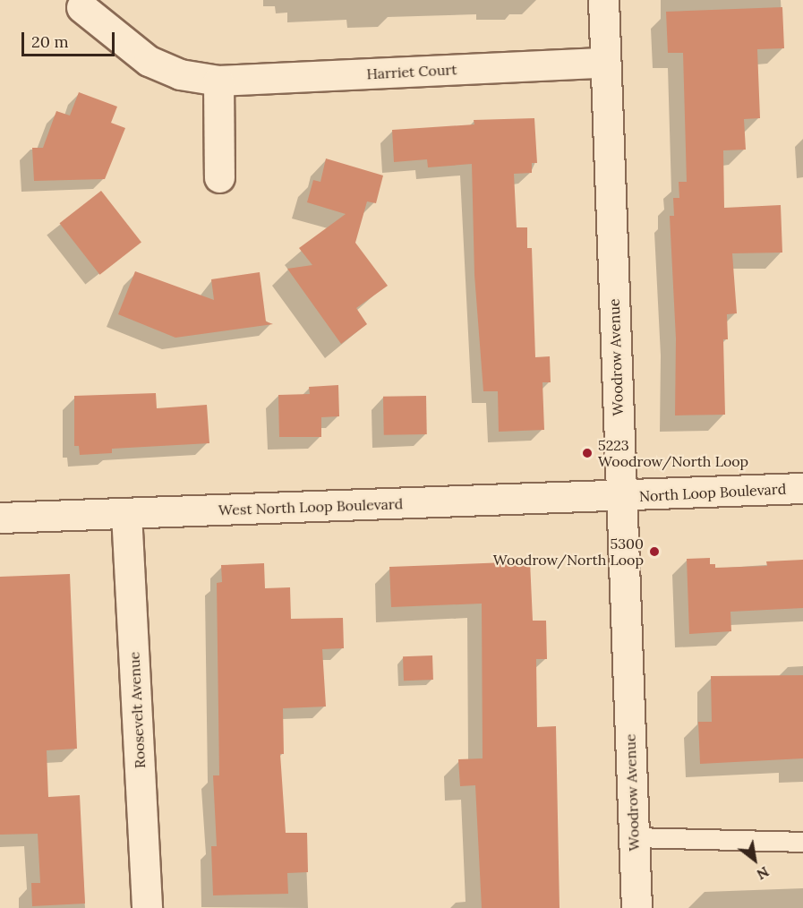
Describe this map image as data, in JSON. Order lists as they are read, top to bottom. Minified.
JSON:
{"streets":{"street":["Harriet Court","Woodrow Avenue","North Loop Boulevard","West North Loop Boulevard","Roosevelt Avenue"]},"crossings":[["Harriet Court","Woodrow Avenue"],["Woodrow Avenue","North Loop Boulevard"],["Woodrow Avenue","West North Loop Boulevard"],["North Loop Boulevard","West North Loop Boulevard"],["West North Loop Boulevard","Roosevelt Avenue"]],"places":["5223 Woodrow/North Loop","5300 Woodrow/North Loop"],"scale_bar":"20 m","north":"bottom right"}
